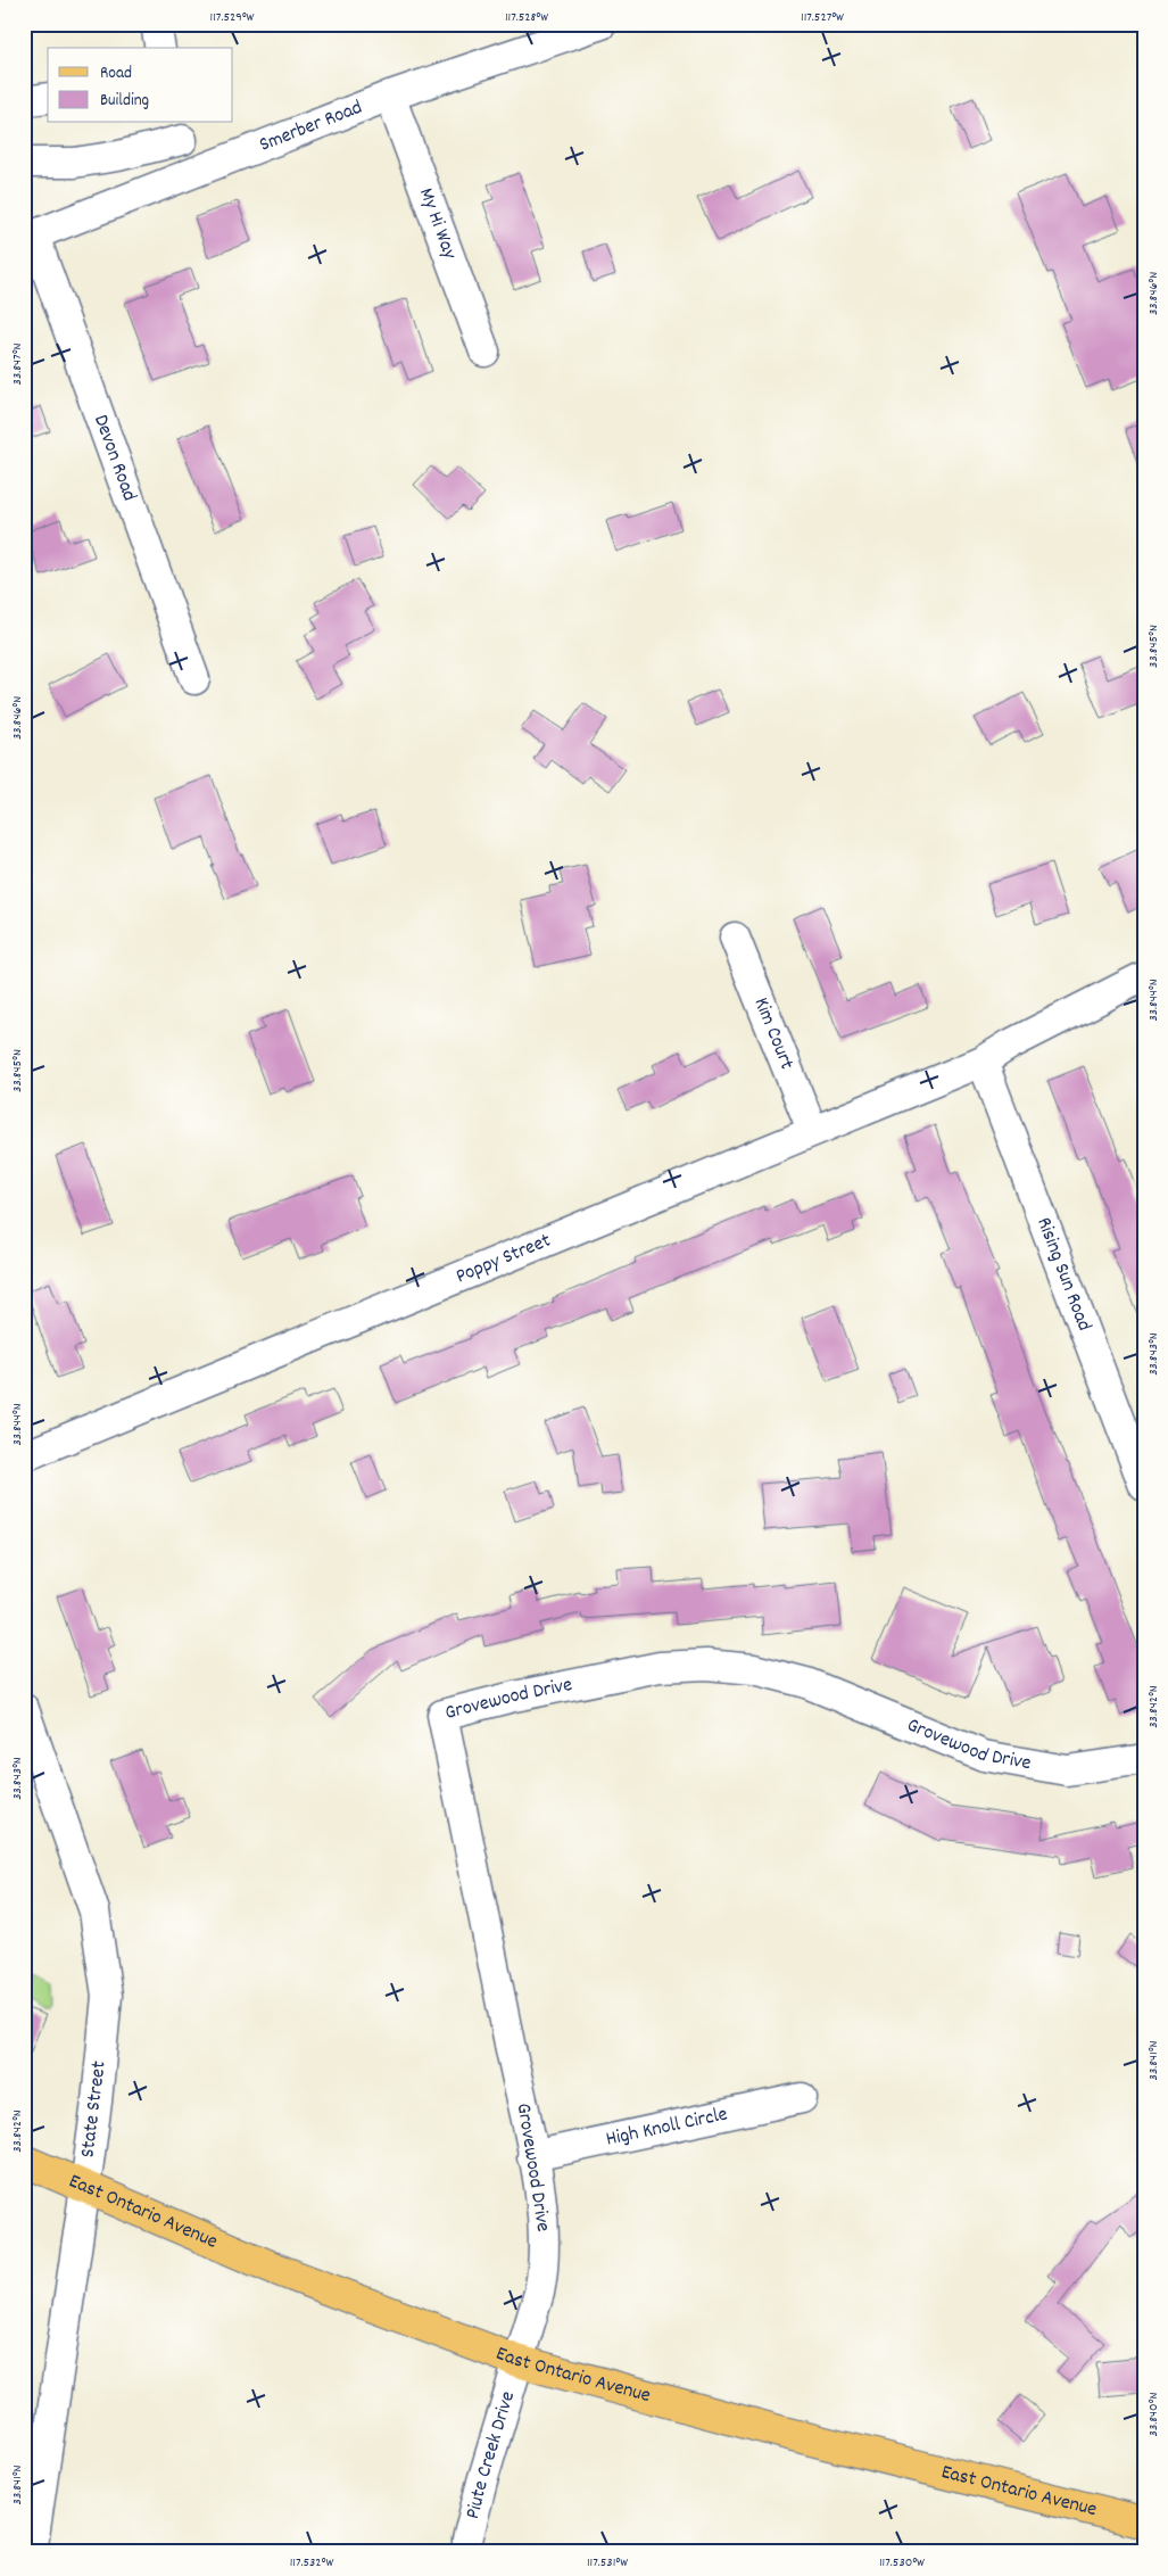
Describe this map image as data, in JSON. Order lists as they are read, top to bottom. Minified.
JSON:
{"streets":{"main road":["East Ontario Avenue"],"street":["Smerber Road","My Hi Way","Devon Road","Kim Court","Poppy Street","Rising Sun Road","Grovewood Drive","State Street","High Knoll Circle","Piute Creek Drive"]},"crossings":[["Smerber Road","My Hi Way"],["Smerber Road","Devon Road"],["Kim Court","Poppy Street"],["Poppy Street","Rising Sun Road"],["Grovewood Drive","High Knoll Circle"],["Grovewood Drive","East Ontario Avenue"],["Grovewood Drive","Piute Creek Drive"],["State Street","East Ontario Avenue"],["East Ontario Avenue","Piute Creek Drive"]],"legend":["Road","Building"],"coordinates":["117.529°W","117.528°W","117.527°W","33.846°N","33.847°N","33.845°N","33.844°N","33.843°N","33.842°N","33.841°N","33.840°N","117.532°W","117.531°W","117.530°W"]}
